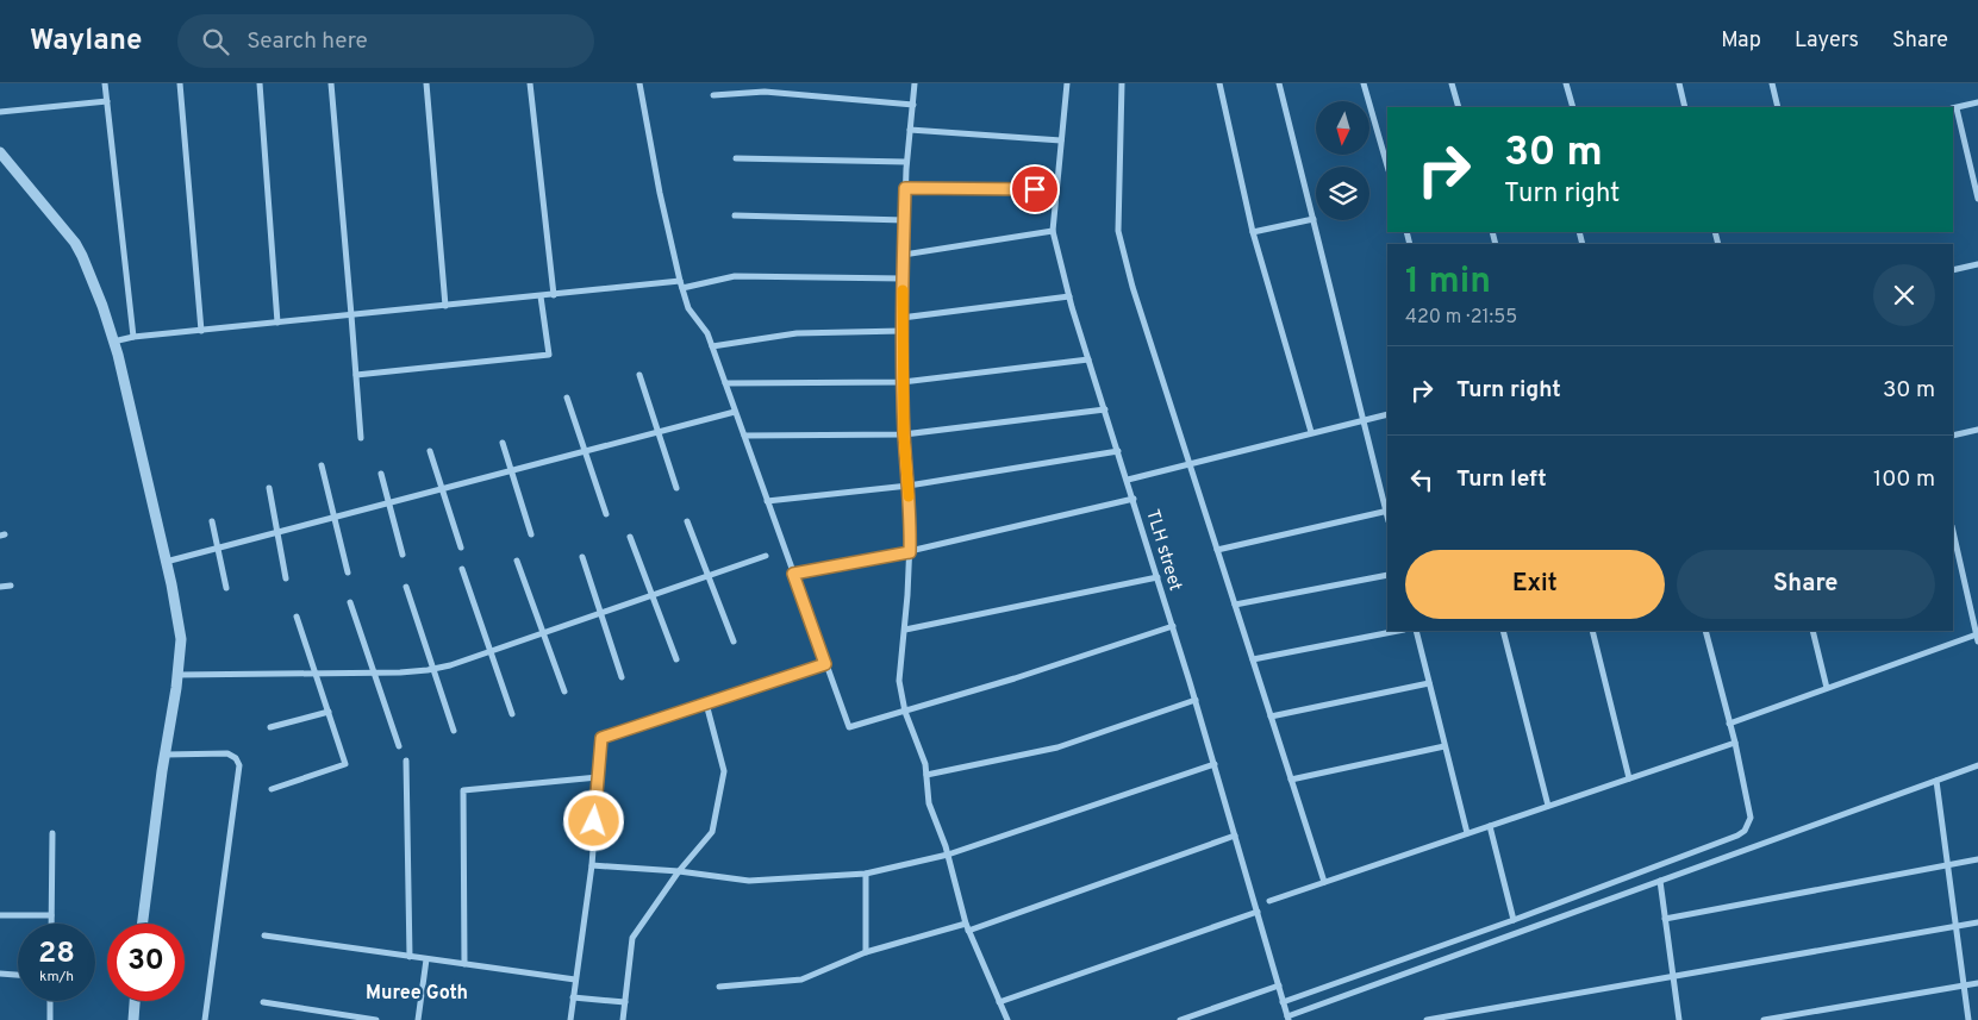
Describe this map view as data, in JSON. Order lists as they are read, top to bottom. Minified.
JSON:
{"streets":{"street":["TLH street"]},"districts":["Muree Goth"],"north":"bottom","page":{"header":"Waylane","search":"Search here","nav":["Map","Layers","Share"],"turn":["30 m","Turn right"],"heading":["1 min","420 m · 21:55"],"list":[{"name":"Turn right","value":"30 m"},{"name":"Turn left","value":"100 m"}],"buttons":["Exit","Share"],"speed":"28 km/h","limit":"30"}}
